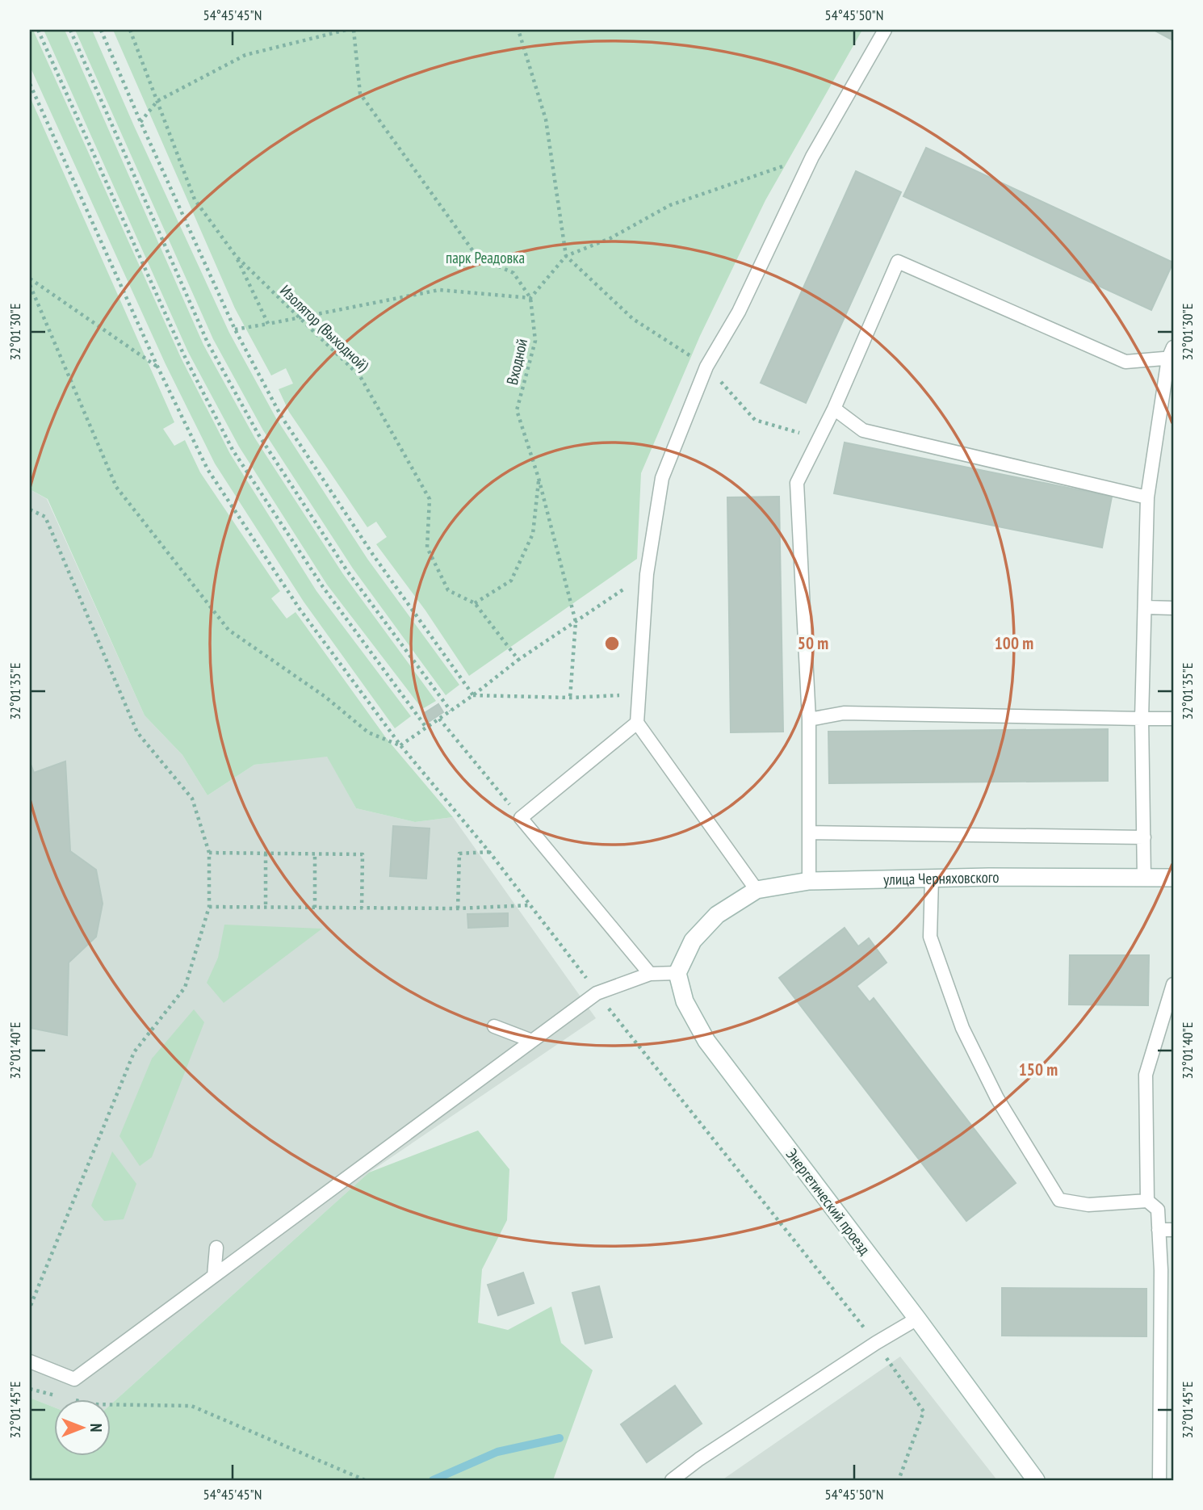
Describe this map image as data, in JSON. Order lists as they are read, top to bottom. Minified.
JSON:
{"streets":{"street":["улица Черняховского","Энергетический проезд"],"path":["Изолятор (Выходной)","Входной"]},"crossings":[["улица Черняховского","Энергетический проезд"]],"parks":["парк Реадовка"],"north":"right","coordinates":["54°45'45\"N","54°45'50\"N","32°01'30\"E","32°01'35\"E","32°01'40\"E","32°01'45\"E"],"rings":["50 m","100 m","150 m"]}
